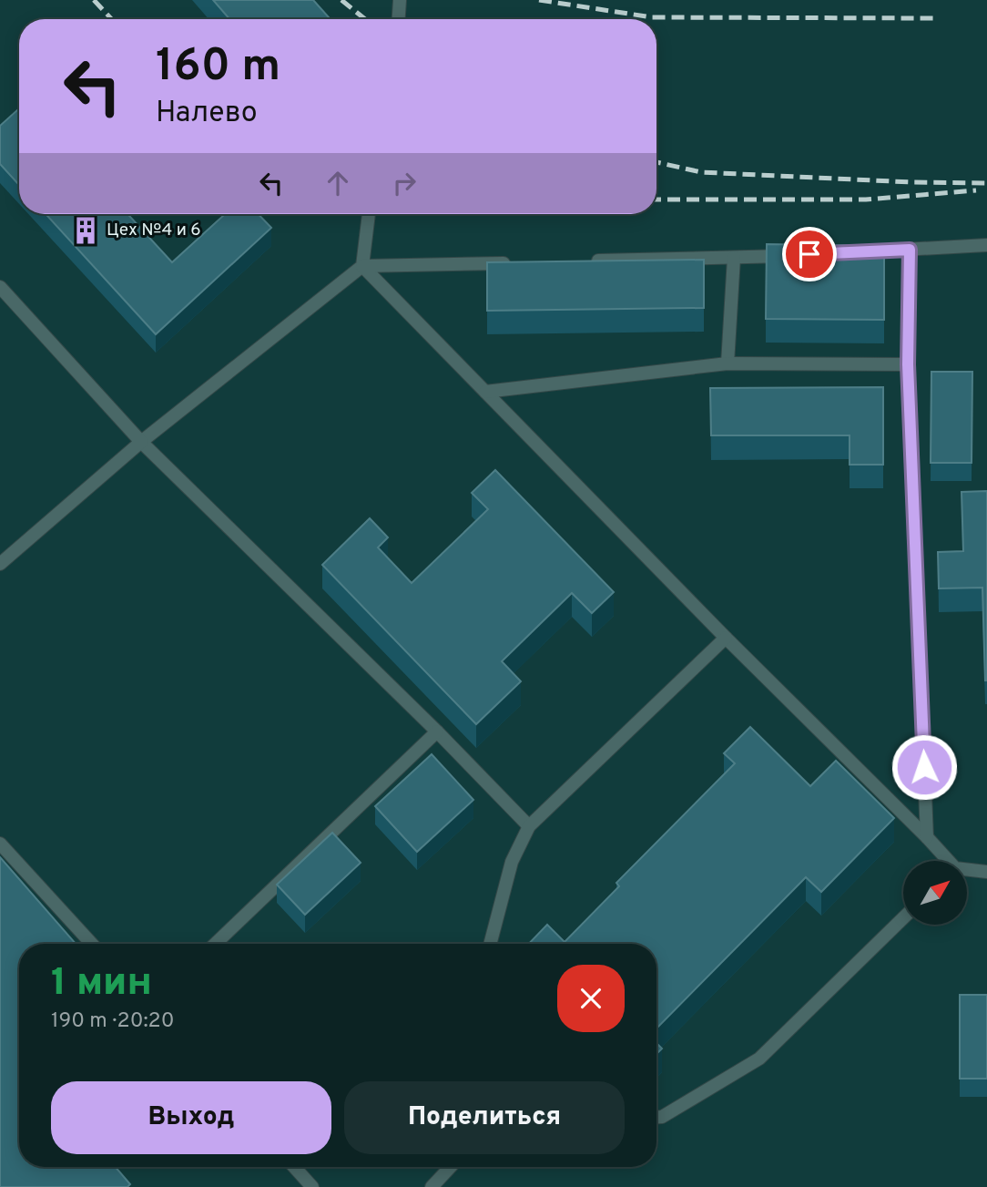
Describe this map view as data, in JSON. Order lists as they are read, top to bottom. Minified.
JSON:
{"places":{"building":["Цех №4 и 6"]},"north":"top right","page":{"turn":["160 m","Налево"],"heading":["1 мин","190 m · 20:20"],"buttons":["Выход","Поделиться"]}}
